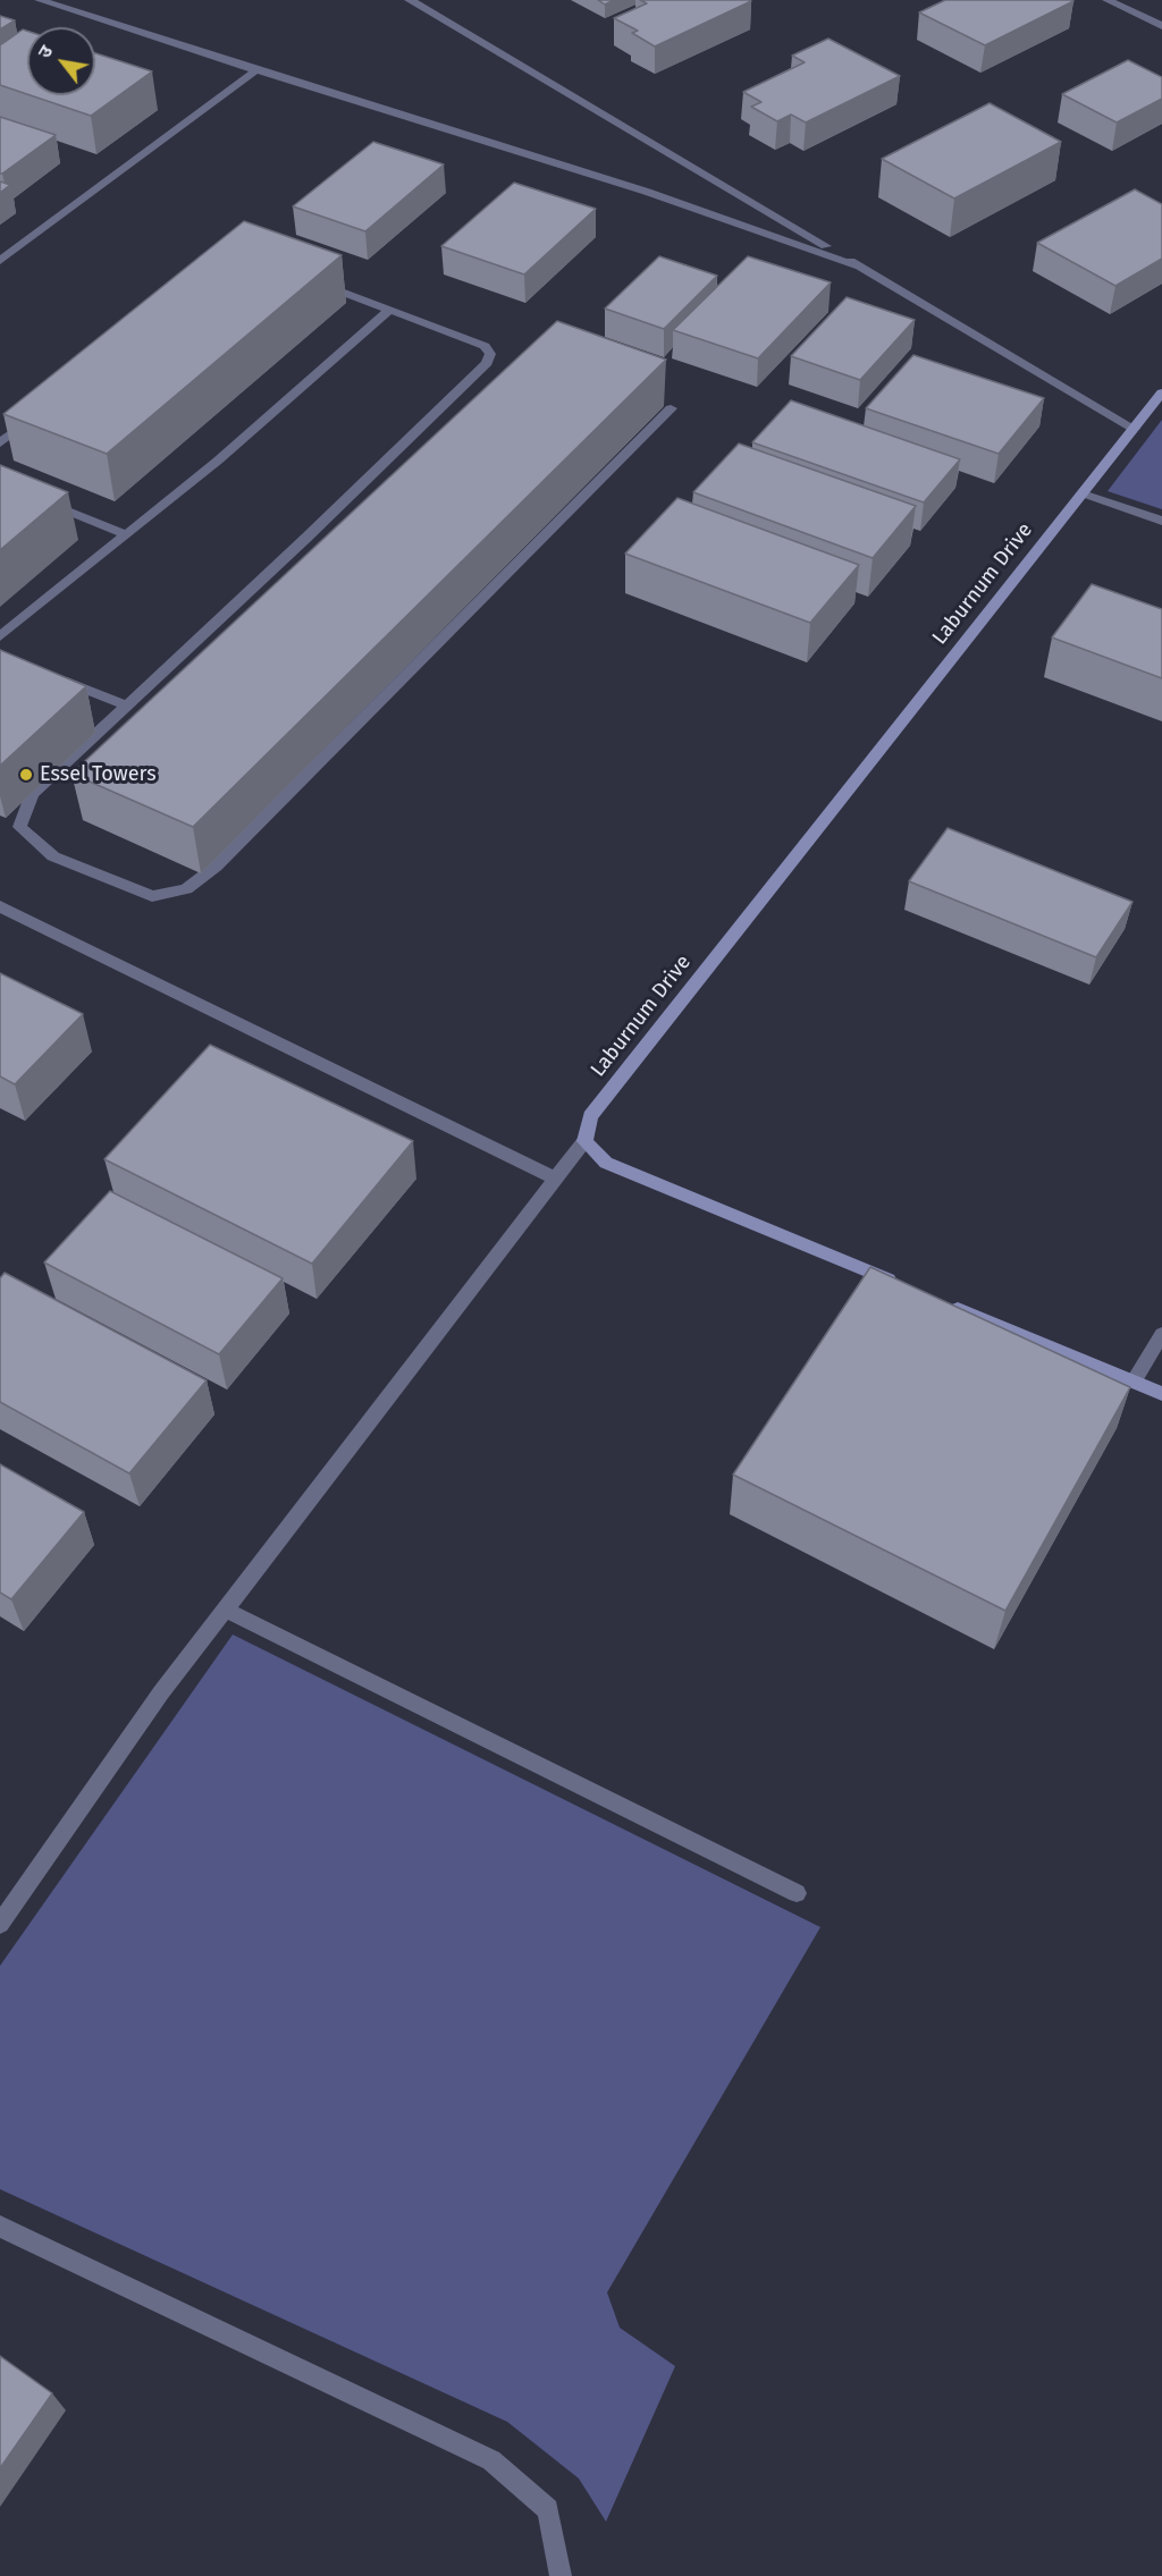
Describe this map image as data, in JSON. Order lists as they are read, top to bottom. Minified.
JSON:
{"streets":{"street":["Laburnum Drive"]},"places":["Essel Towers"],"north":"top left"}
